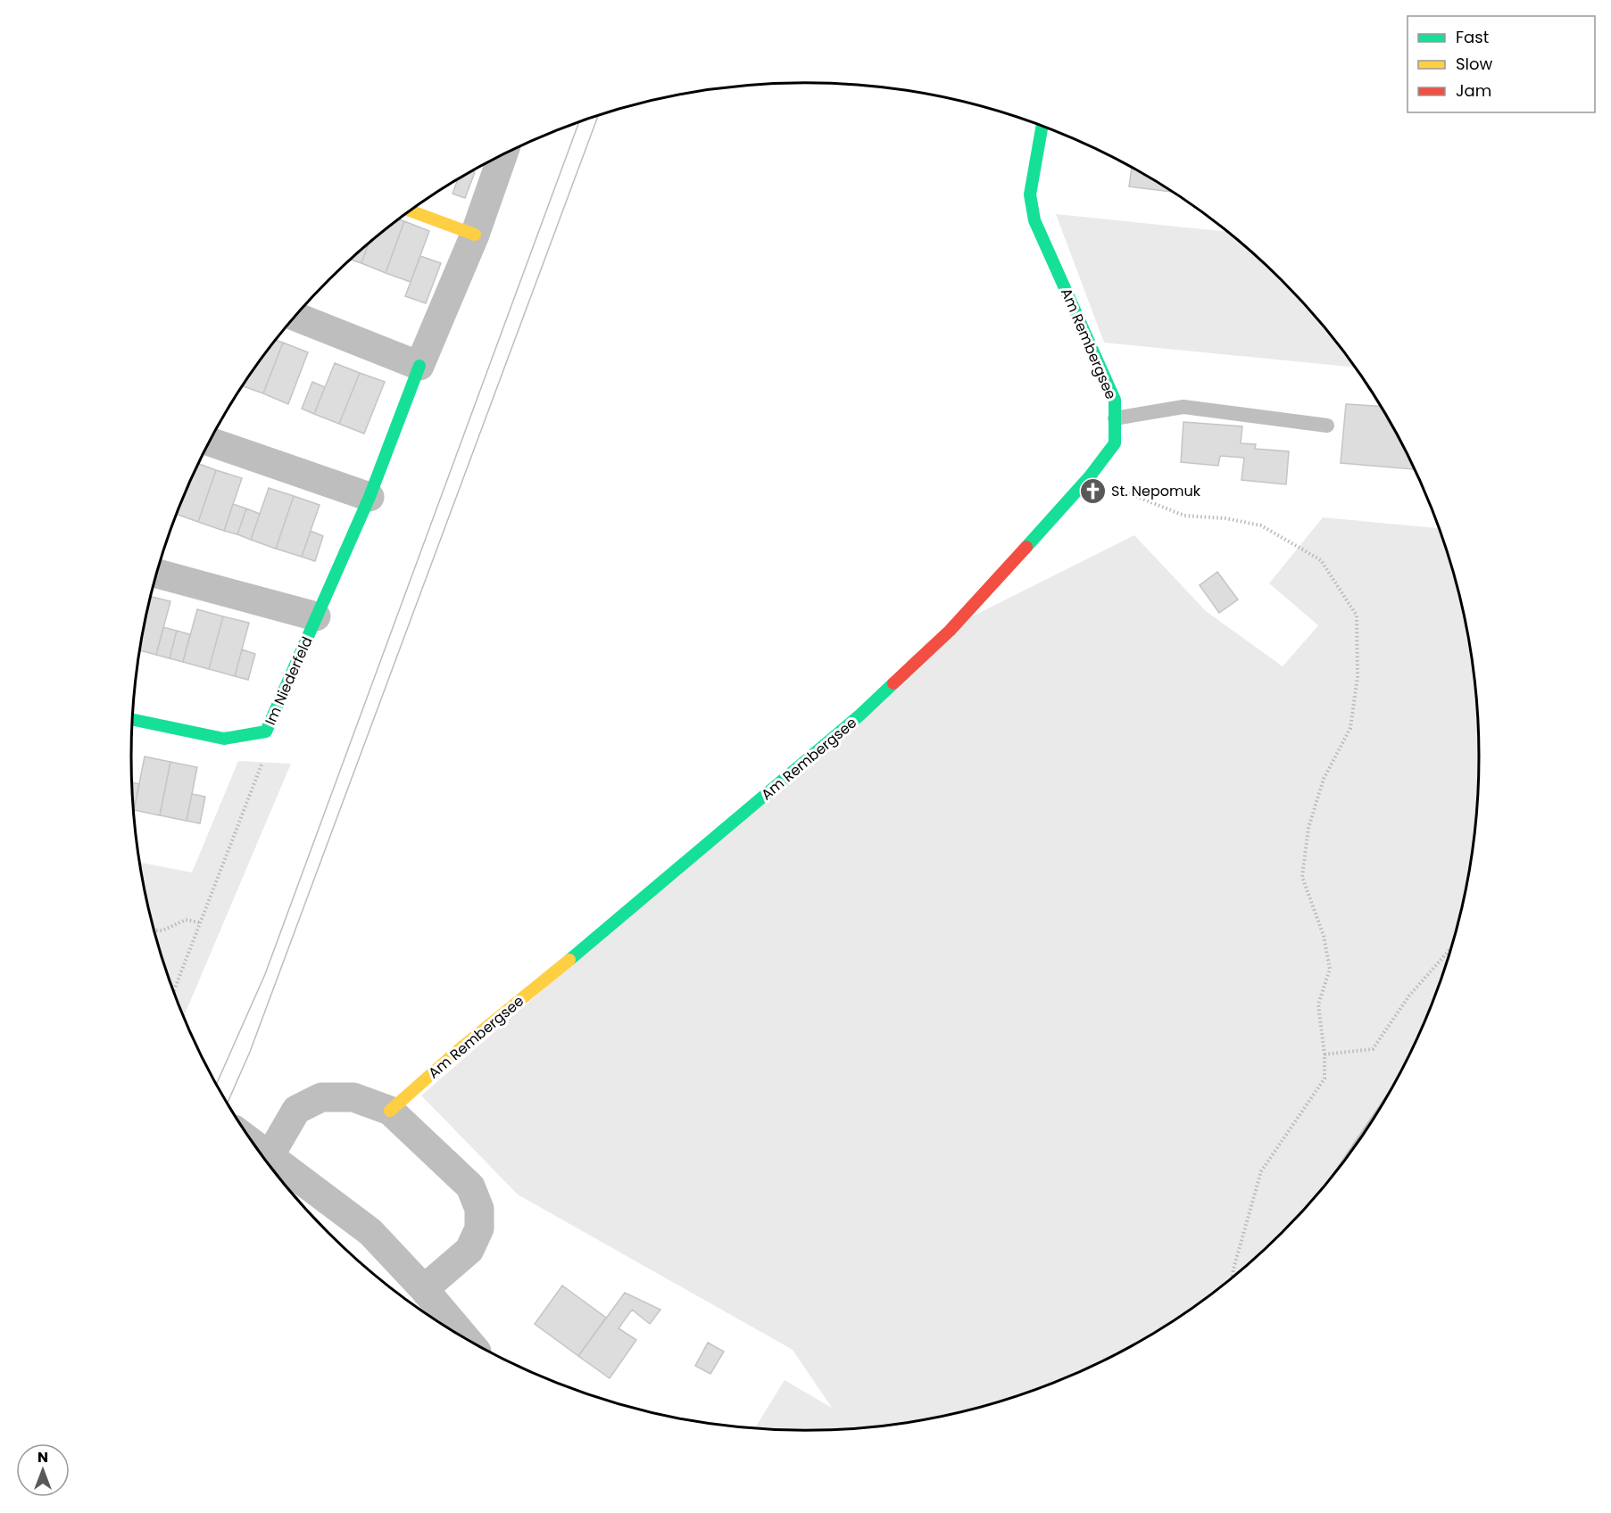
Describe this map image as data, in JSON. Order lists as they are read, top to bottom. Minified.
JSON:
{"streets":{"street":["Am Rembergsee","Im Niederfeld"]},"places":{"church":["St. Nepomuk"]},"legend":["Fast","Slow","Jam"],"north":"top"}
